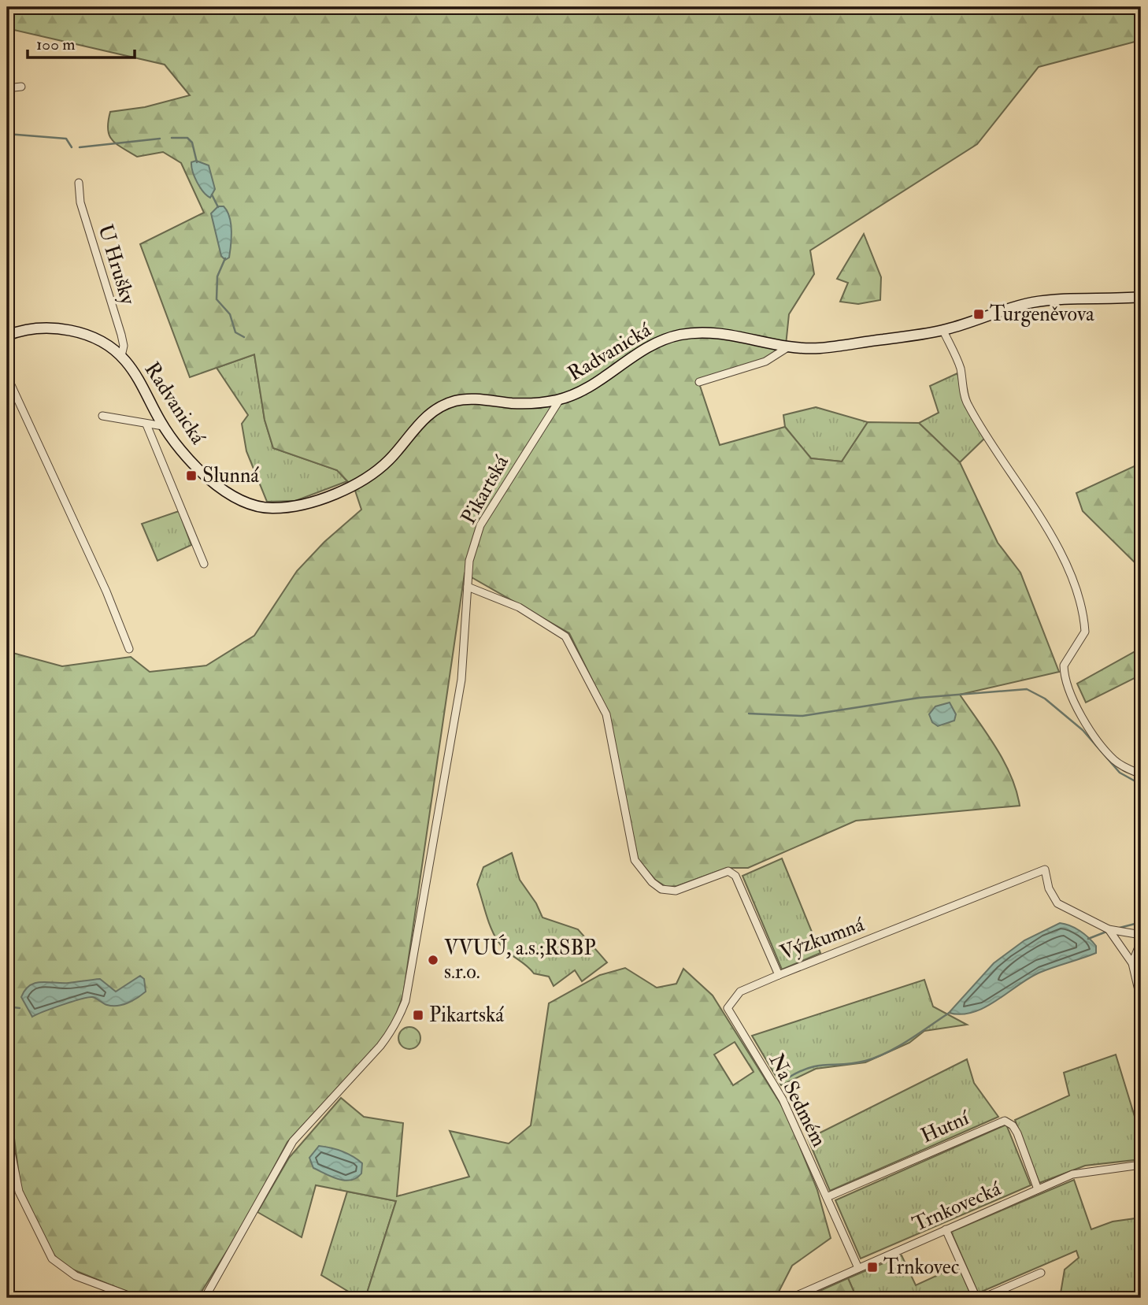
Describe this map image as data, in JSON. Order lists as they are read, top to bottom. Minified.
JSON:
{"streets":{"street":["U Hrušky","Radvanická","Pikartská","Výzkumná","Na Sedmém","Hutní","Trnkovecká"]},"crossings":[["U Hrušky","Radvanická"],["Radvanická","Pikartská"],["Pikartská","Výzkumná"],["Výzkumná","Na Sedmém"],["Na Sedmém","Hutní"],["Na Sedmém","Trnkovecká"],["Hutní","Trnkovecká"]],"places":{"transit":["Turgeněvova","Slunná","Pikartská","Trnkovec"],"other":["VVUÚ, a.s.;RSBP s.r.o."]},"scale_bar":"100 m"}
